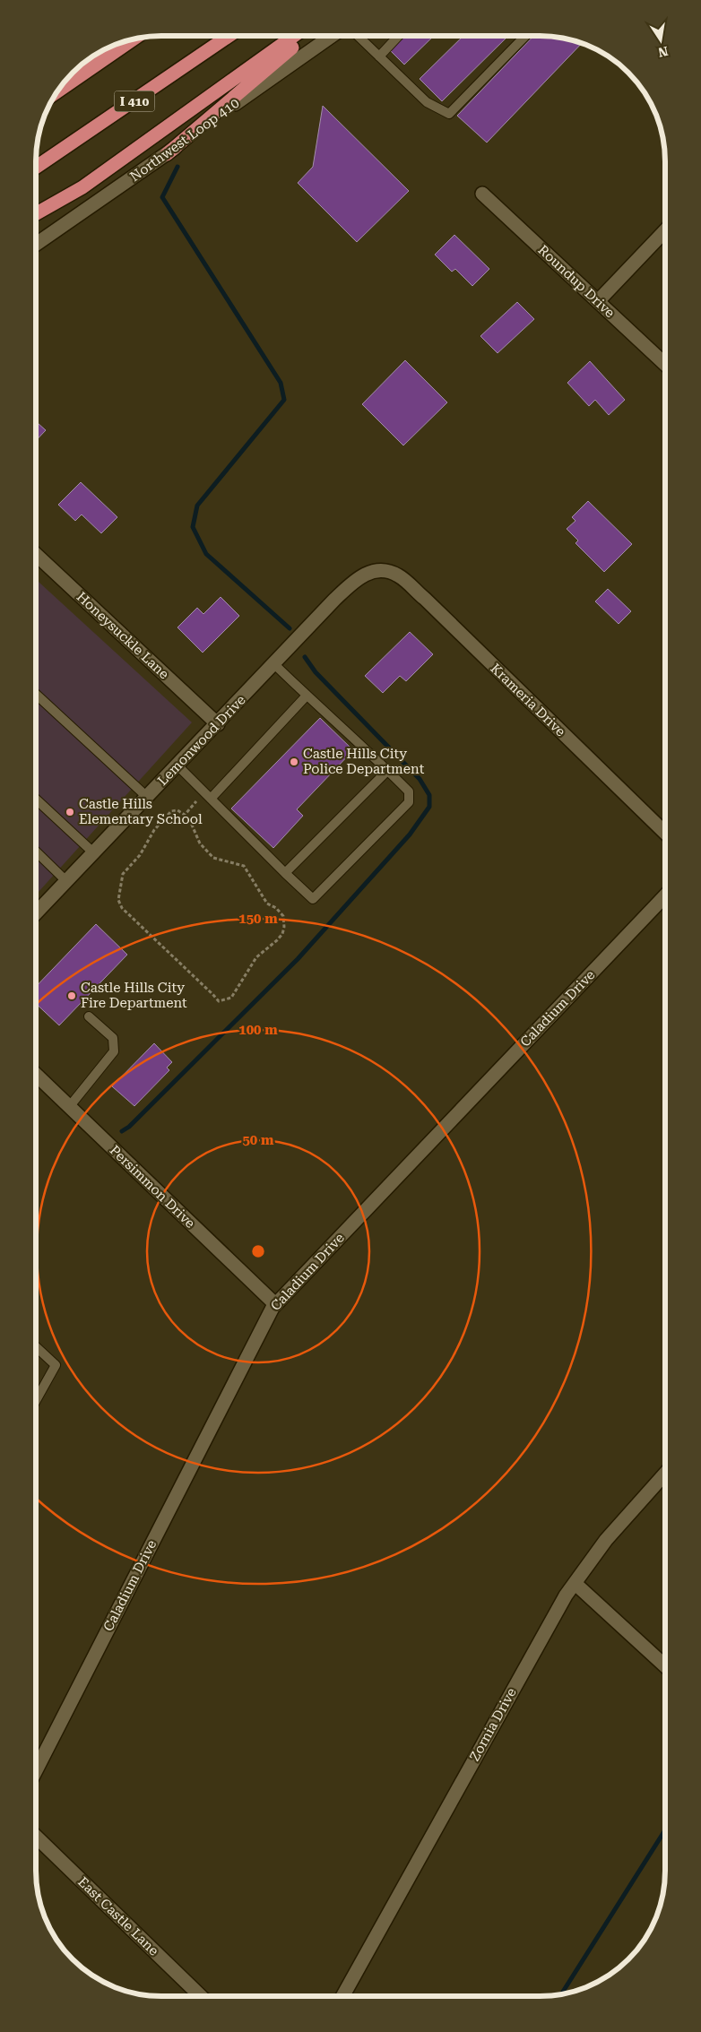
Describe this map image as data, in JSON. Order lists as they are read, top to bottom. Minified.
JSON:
{"streets":{"highway":["I 410"],"street":["Northwest Loop 410","Roundup Drive","Honeysuckle Lane","Krameria Drive","Lemonwood Drive","Caladium Drive","Persimmon Drive","Zornia Drive","East Castle Lane"]},"crossings":[["Honeysuckle Lane","Lemonwood Drive"],["Krameria Drive","Lemonwood Drive"],["Caladium Drive","Persimmon Drive"]],"places":["Castle Hills City Police Department","Castle Hills Elementary School","Castle Hills City Fire Department"],"north":"bottom","rings":["150 m","100 m","50 m"]}
